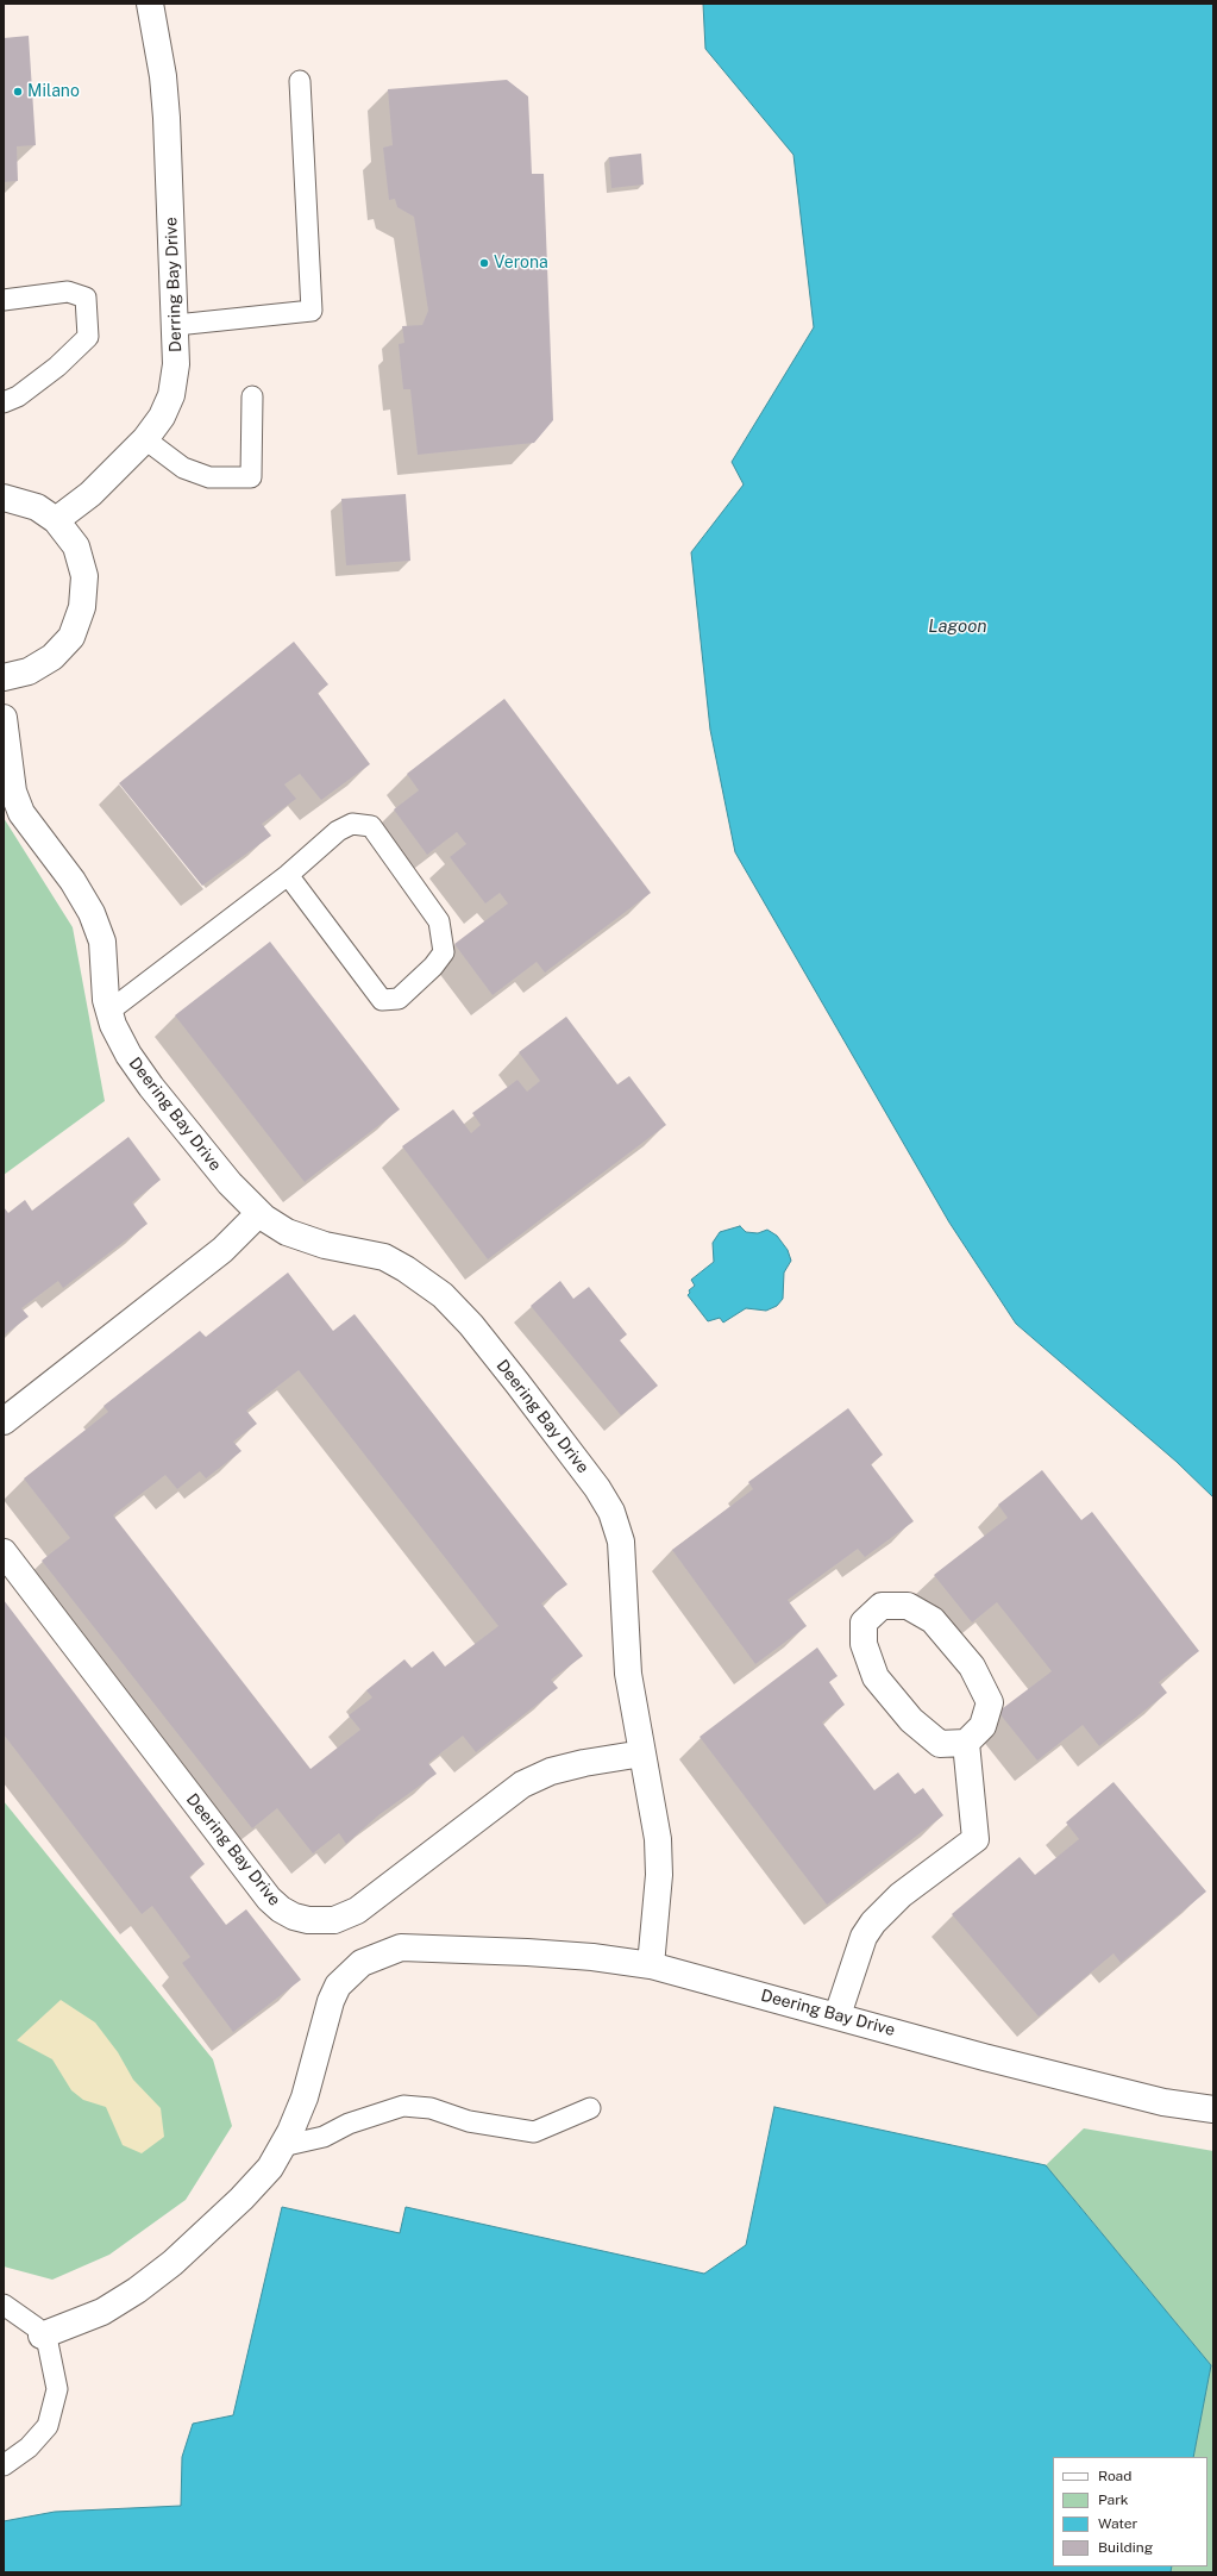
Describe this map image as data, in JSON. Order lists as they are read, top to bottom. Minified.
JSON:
{"streets":{"street":["Derring Bay Drive","Deering Bay Drive"]},"water":["Lagoon"],"places":["Milano","Verona"],"legend":["Road","Park","Water","Building"]}
